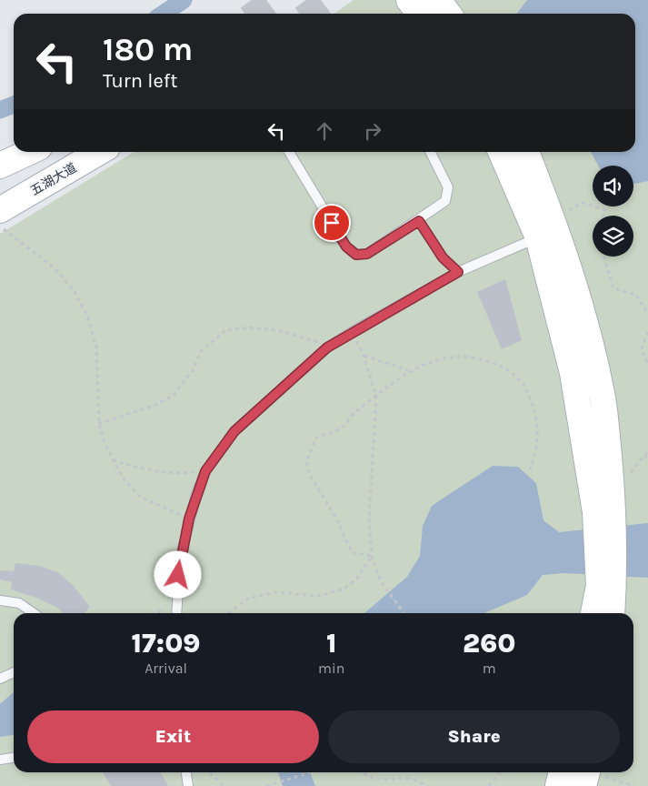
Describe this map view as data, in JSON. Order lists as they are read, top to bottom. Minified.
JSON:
{"streets":{"main road":["五湖大道"]},"page":{"turn":["180 m","Turn left"],"eta":["17:09","Arrival","1","min","260","m"],"buttons":["Exit","Share"]}}
